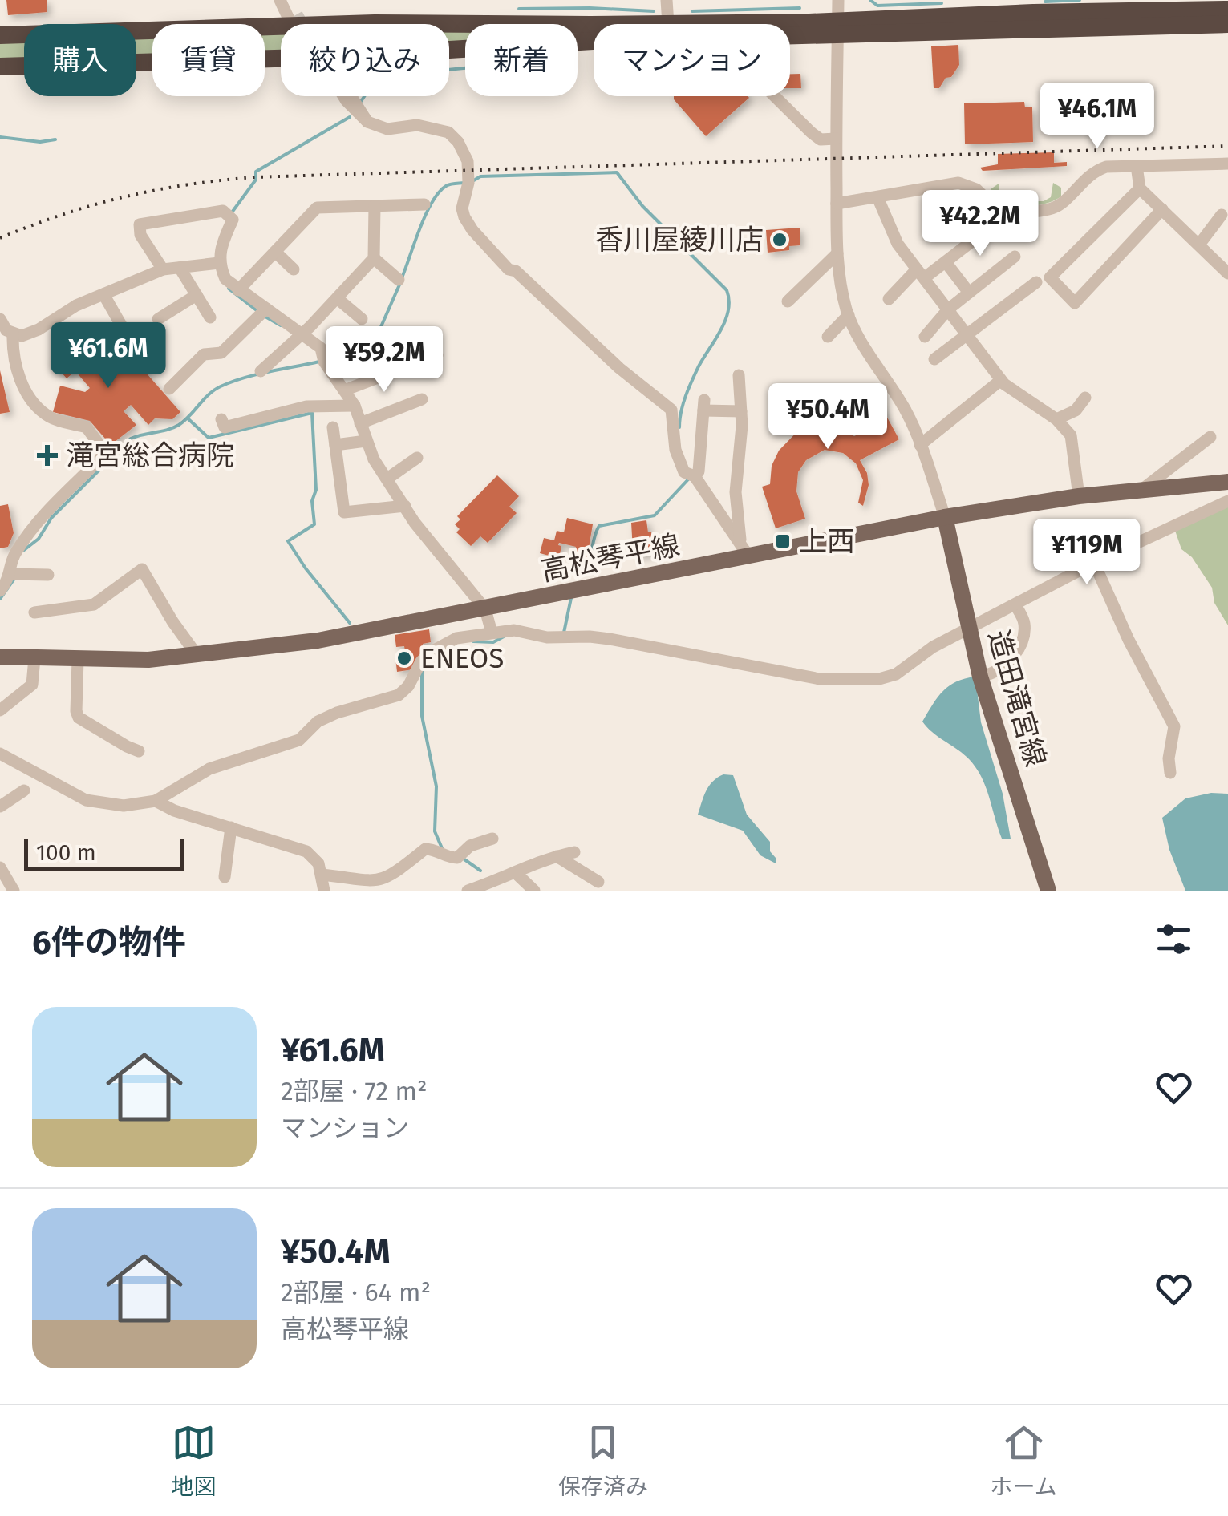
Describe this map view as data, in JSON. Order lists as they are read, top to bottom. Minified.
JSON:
{"streets":{"main road":["高松琴平線","造田滝宮線"]},"crossings":[["高松琴平線","造田滝宮線"]],"places":{"other":["香川屋綾川店","ENEOS"],"health":["滝宮総合病院"],"transit":["上西"]},"scale_bar":"100 m","page":{"chip":["購入","賃貸","絞り込み","新着","マンション"],"price":["¥46.1M","¥42.2M","¥61.6M","¥59.2M","¥50.4M","¥119M"],"scale":"100 m","heading":"6件の物件","list":[{"name":"¥61.6M","note":"2部屋 · 72 m² · マンション"},{"name":"¥50.4M","note":"2部屋 · 64 m² · 高松琴平線"}],"tabs":["地図","保存済み","ホーム"]}}
